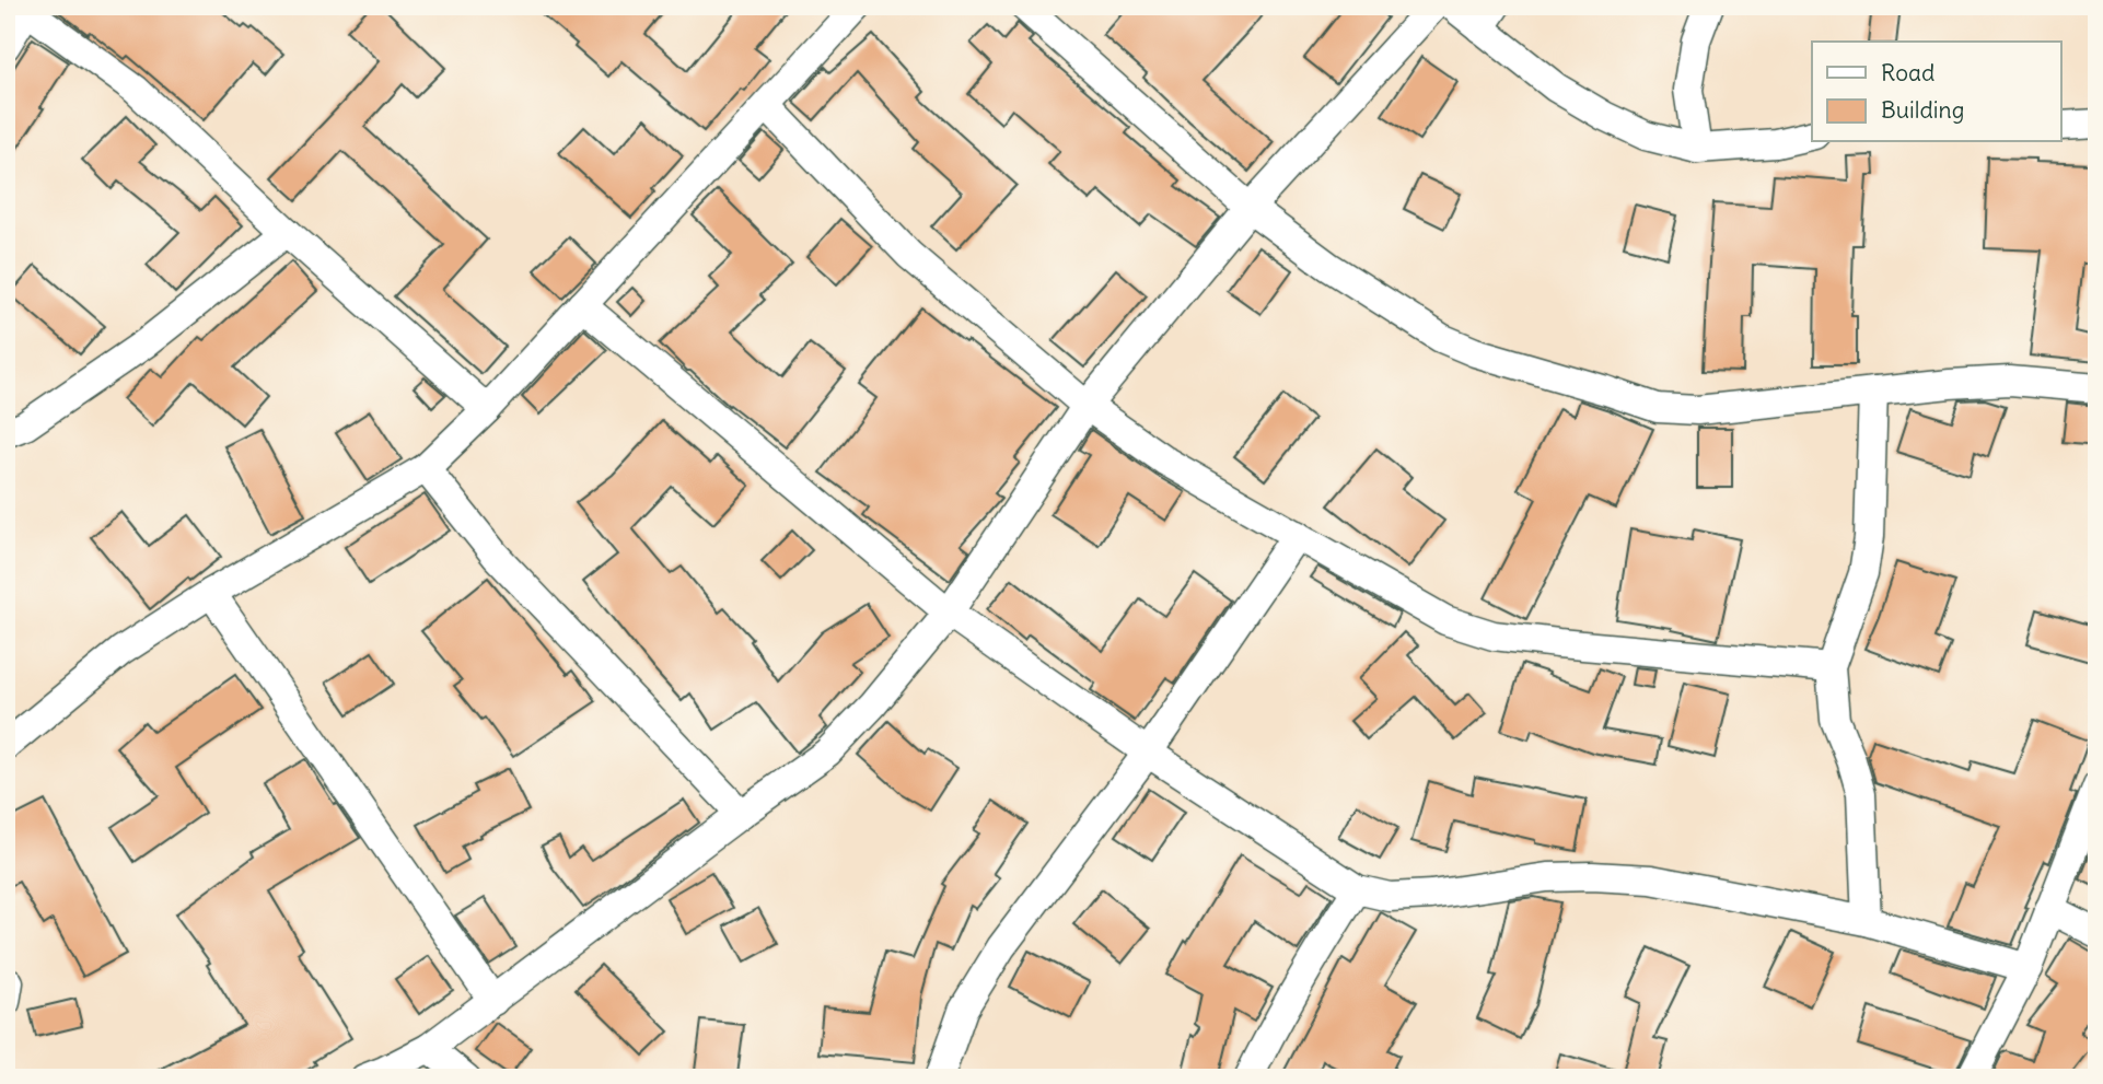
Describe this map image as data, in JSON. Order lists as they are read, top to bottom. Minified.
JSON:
{"legend":["Road","Building"]}
